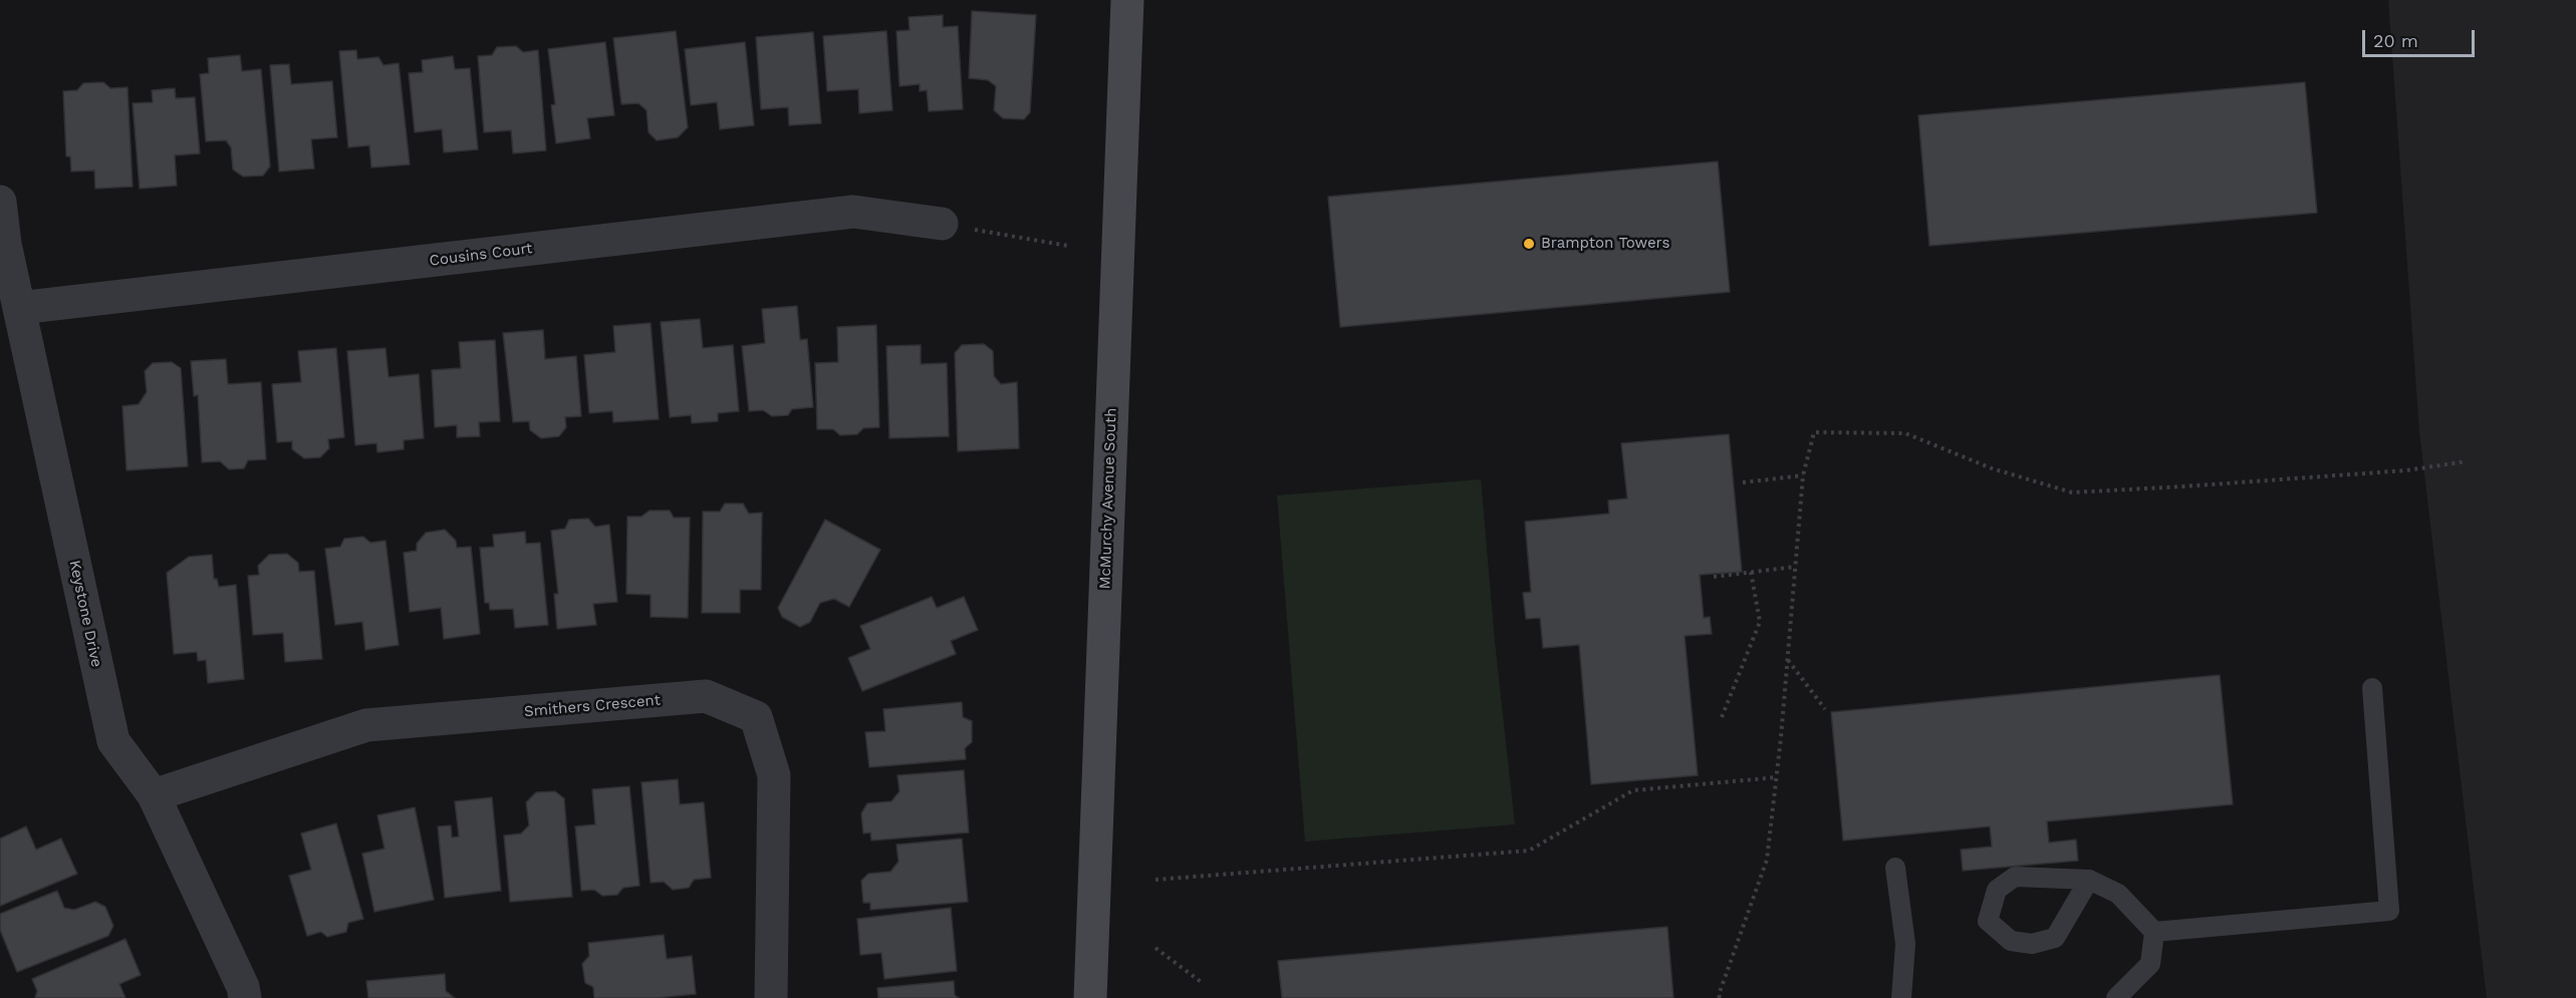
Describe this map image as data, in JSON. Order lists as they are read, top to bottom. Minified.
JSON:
{"streets":{"street":["Cousins Court","McMurchy Avenue South","Keystone Drive","Smithers Crescent"]},"crossings":[["Cousins Court","Keystone Drive"],["Keystone Drive","Smithers Crescent"]],"places":["Brampton Towers"],"scale_bar":"20 m"}
